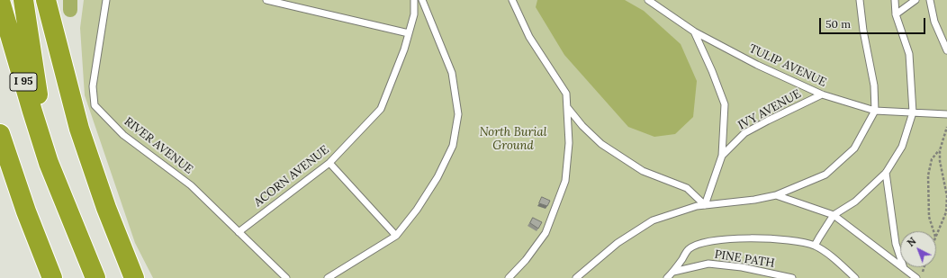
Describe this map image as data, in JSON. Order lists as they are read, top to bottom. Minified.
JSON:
{"streets":{"highway":["I 95"],"lane":["TULIP AVENUE","IVY AVENUE","RIVER AVENUE","ACORN AVENUE","PINE PATH"]},"crossings":[["TULIP AVENUE","IVY AVENUE"],["RIVER AVENUE","ACORN AVENUE"]],"parks":["North Burial Ground"],"scale_bar":"50 m","north":"top left"}
